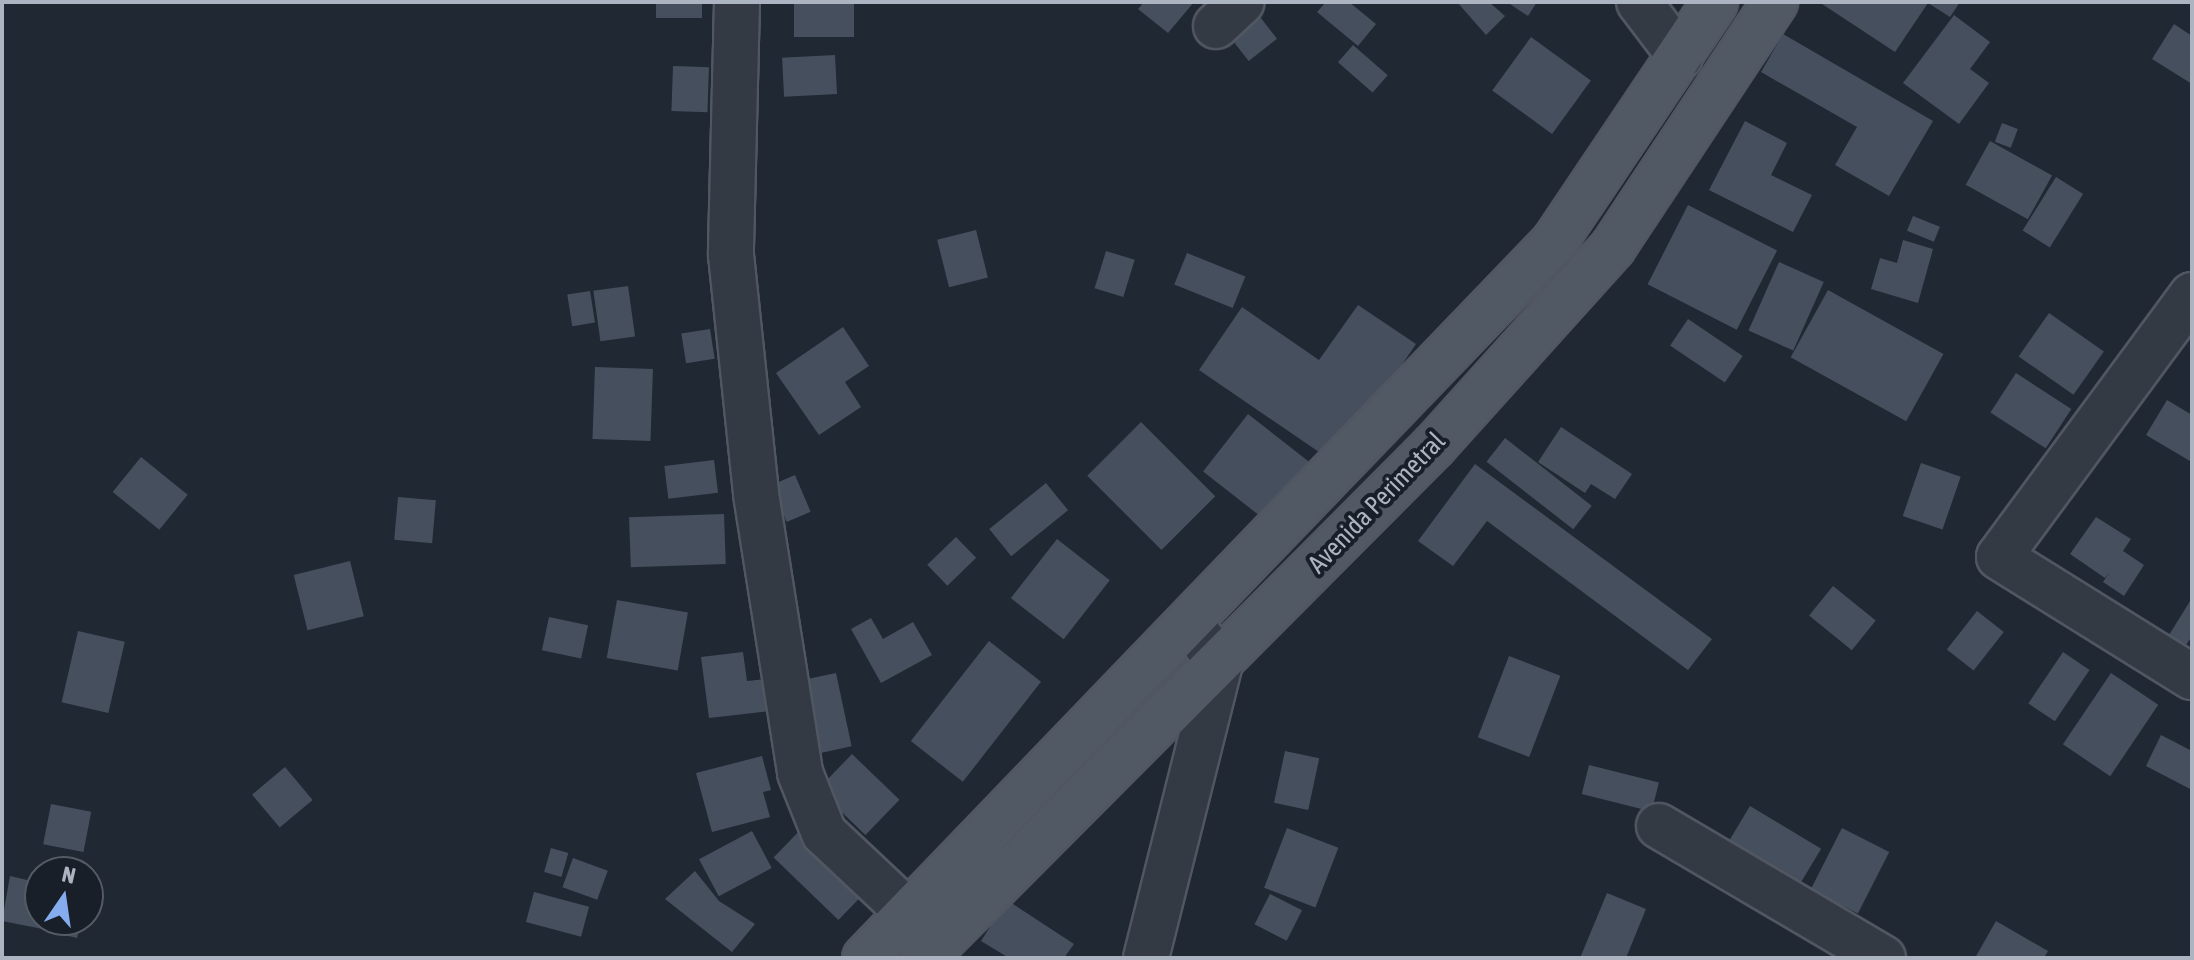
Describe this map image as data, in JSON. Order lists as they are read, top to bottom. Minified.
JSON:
{"streets":{"main road":["Avenida Perimetral"]},"north":"top"}
